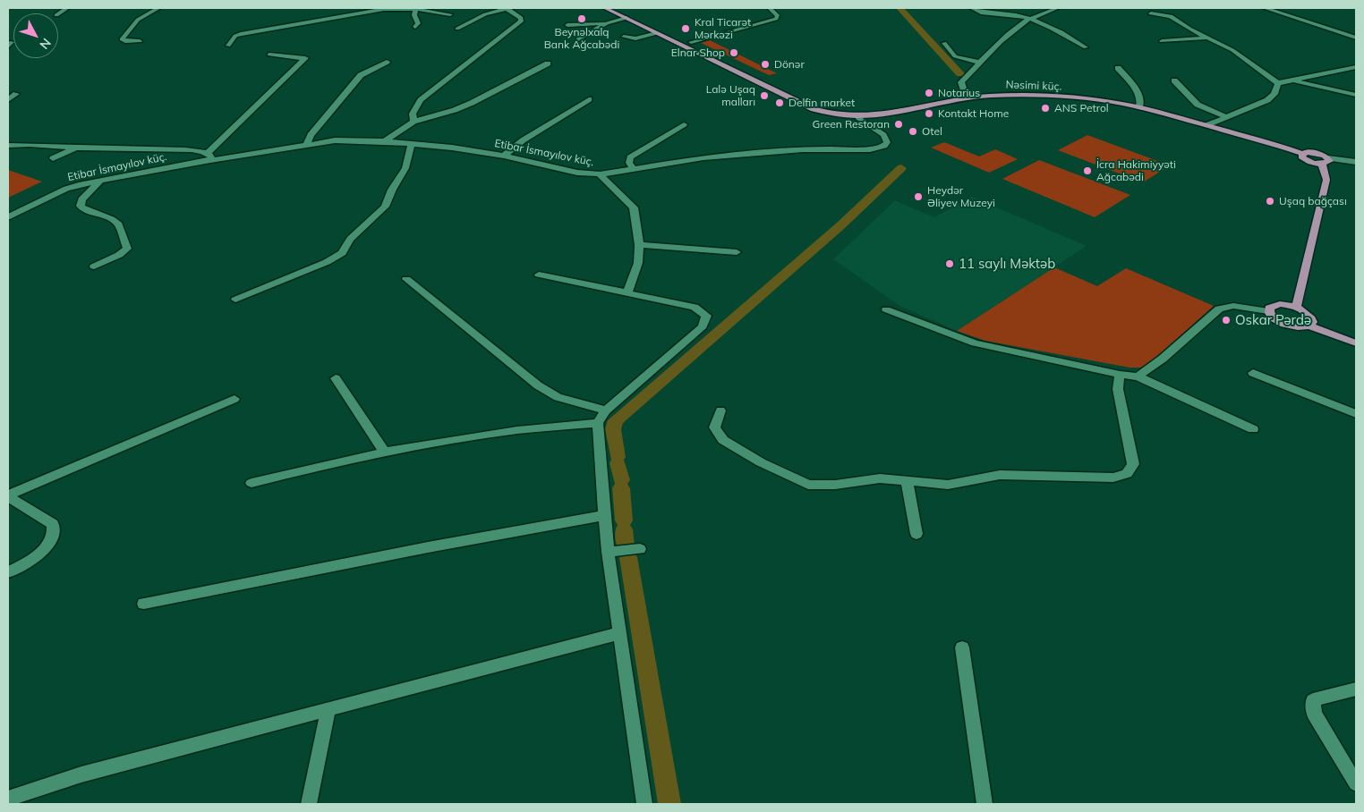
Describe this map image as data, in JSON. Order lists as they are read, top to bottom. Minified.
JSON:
{"streets":{"main road":["Nəsimi küç."],"street":["Etibar İsmayılov küç."]},"crossings":[["Nəsimi küç.","Etibar İsmayılov küç."]],"places":["Beynəlxalq Bank Ağcabədi","Kral Ticarət Mərkəzi","Elnar Shop","Dönər","Notarius","Lalə Uşaq malları","Delfin market","ANS Petrol","Kontakt Home","Green Restoran","Otel","İcra Hakimiyyəti Ağcabədi","Heydər Əliyev Muzeyi","Uşaq bağçası","11 saylı Məktəb","Oskar Pərdə"],"north":"bottom right"}
